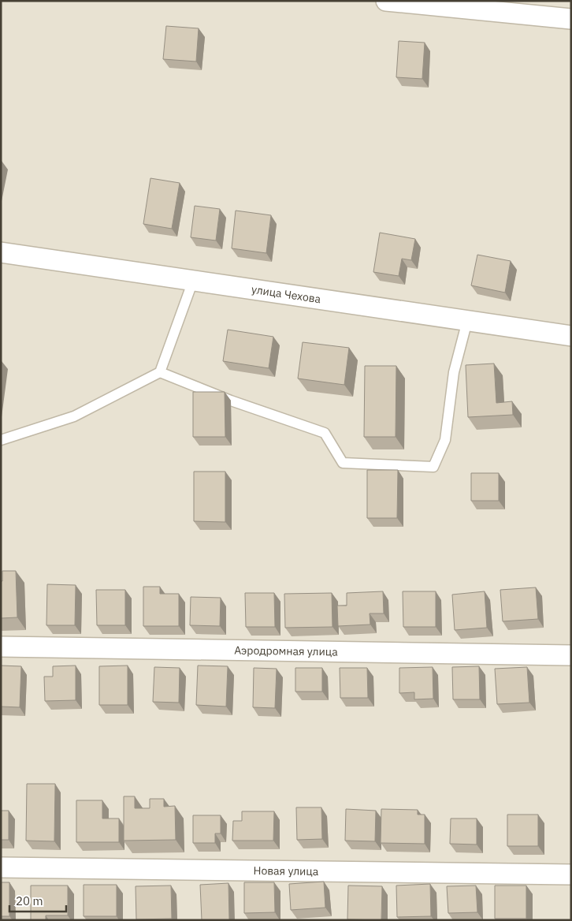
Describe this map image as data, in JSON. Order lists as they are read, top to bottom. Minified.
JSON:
{"streets":{"street":["улица Чехова","Аэродромная улица","Новая улица"]},"scale_bar":"20 m"}
